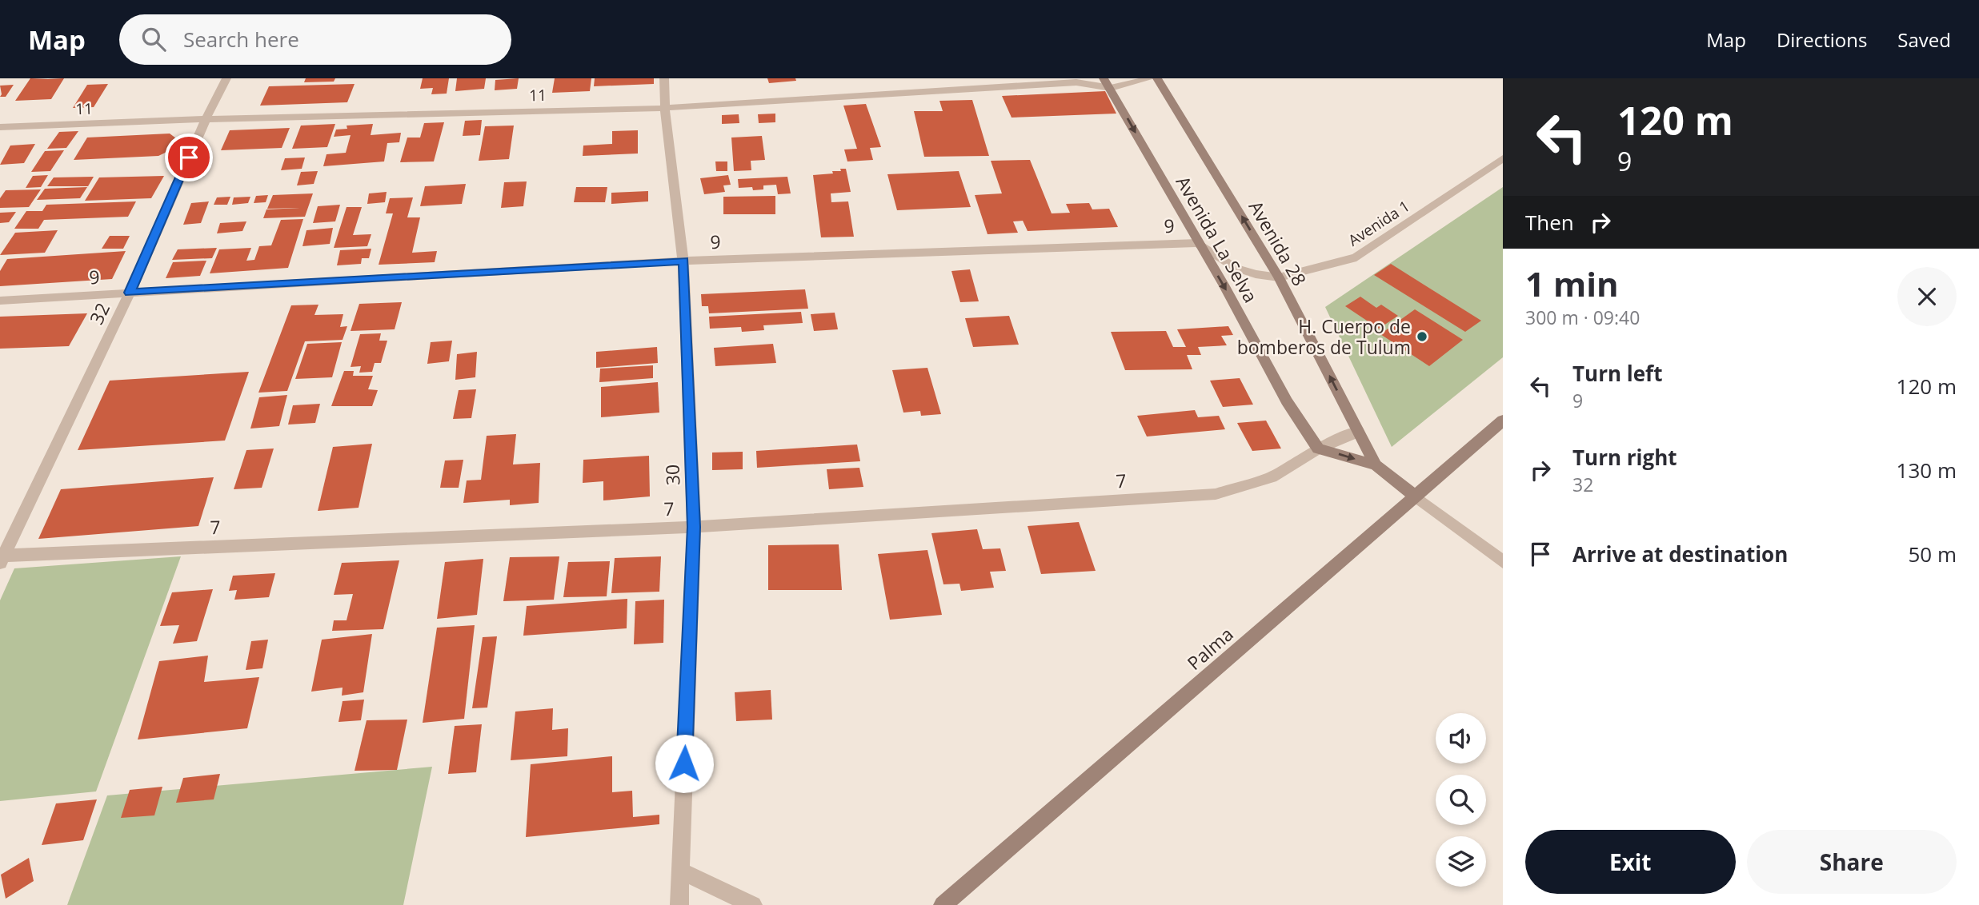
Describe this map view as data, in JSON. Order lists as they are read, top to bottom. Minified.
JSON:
{"streets":{"street":["11","Avenida 1","9","Avenida La Selva","Avenida 28","32","30","7","Palma"]},"crossings":[["11","Avenida La Selva"],["11","32"],["11","30"],["Avenida 1","9"],["Avenida 1","Avenida La Selva"],["Avenida 1","Avenida 28"],["9","Avenida La Selva"],["9","32"],["9","30"],["Avenida La Selva","7"],["Avenida 28","7"],["32","7"],["30","7"]],"one_way":["Avenida La Selva","Avenida 28"],"places":["H. Cuerpo de bomberos de Tulum"],"page":{"header":"Map","search":"Search here","nav":["Map","Directions","Saved"],"turn":["120 m","9"],"then":"Then","heading":["1 min","300 m · 09:40"],"list":[{"name":"Turn left","note":"9","value":"120 m"},{"name":"Turn right","note":"32","value":"130 m"},{"name":"Arrive at destination","value":"50 m"}],"buttons":["Exit","Share"]}}
